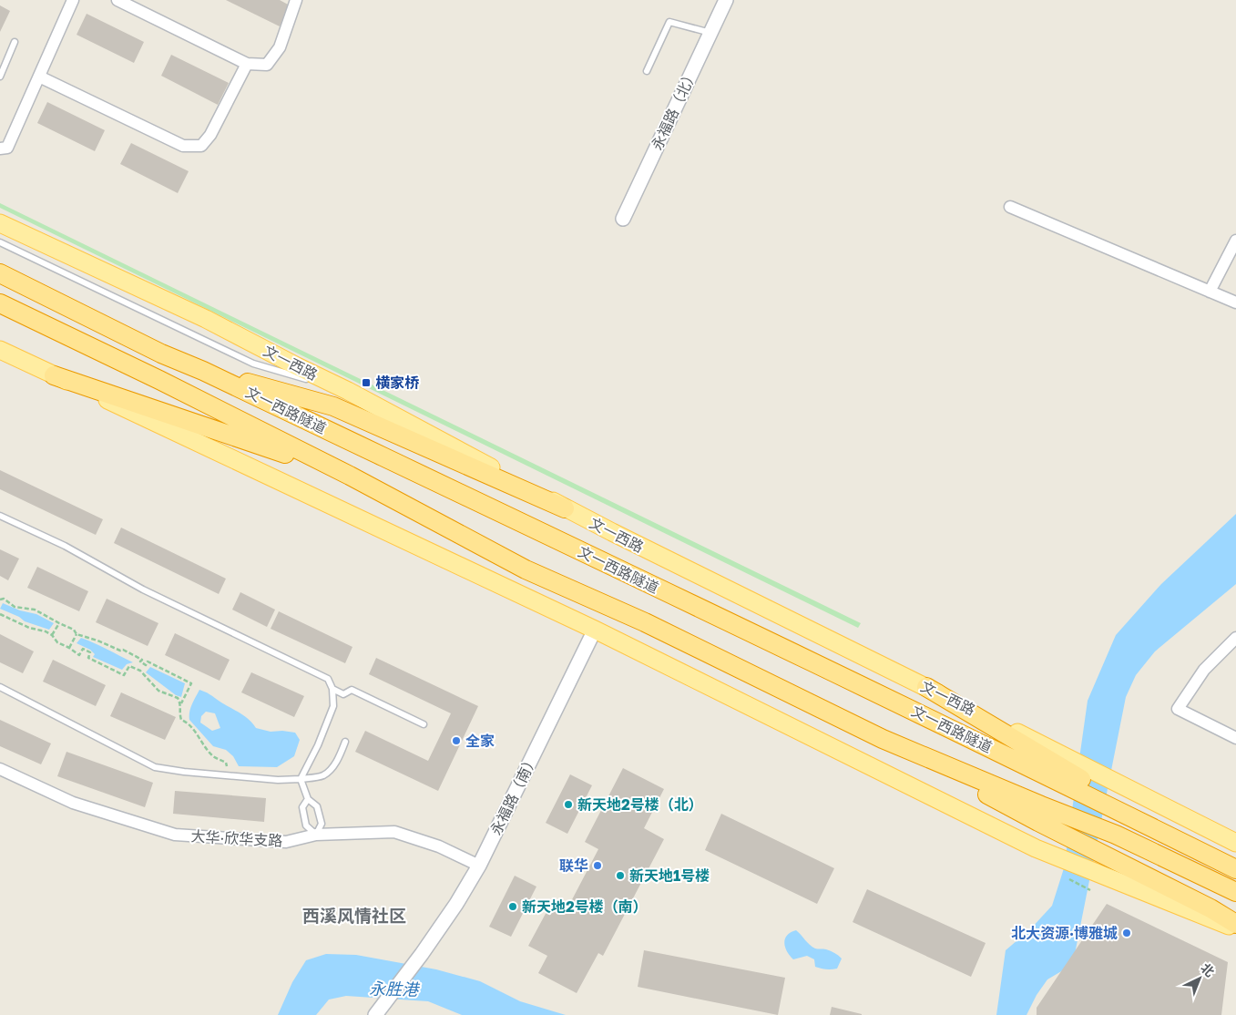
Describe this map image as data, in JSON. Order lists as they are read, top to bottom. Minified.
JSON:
{"streets":{"highway":["文一西路隧道"],"main road":["文一西路"],"street":["永福路（北）","永福路（南）","大华·欣华支路"]},"crossings":[["永福路（南）","大华·欣华支路"]],"districts":["西溪风情社区"],"water":["永胜港"],"places":{"transit":["横家桥"],"other":["全家","新天地2号楼（北）","联华","新天地1号楼","新天地2号楼（南）","北大资源·博雅城"]},"north":"top right"}
